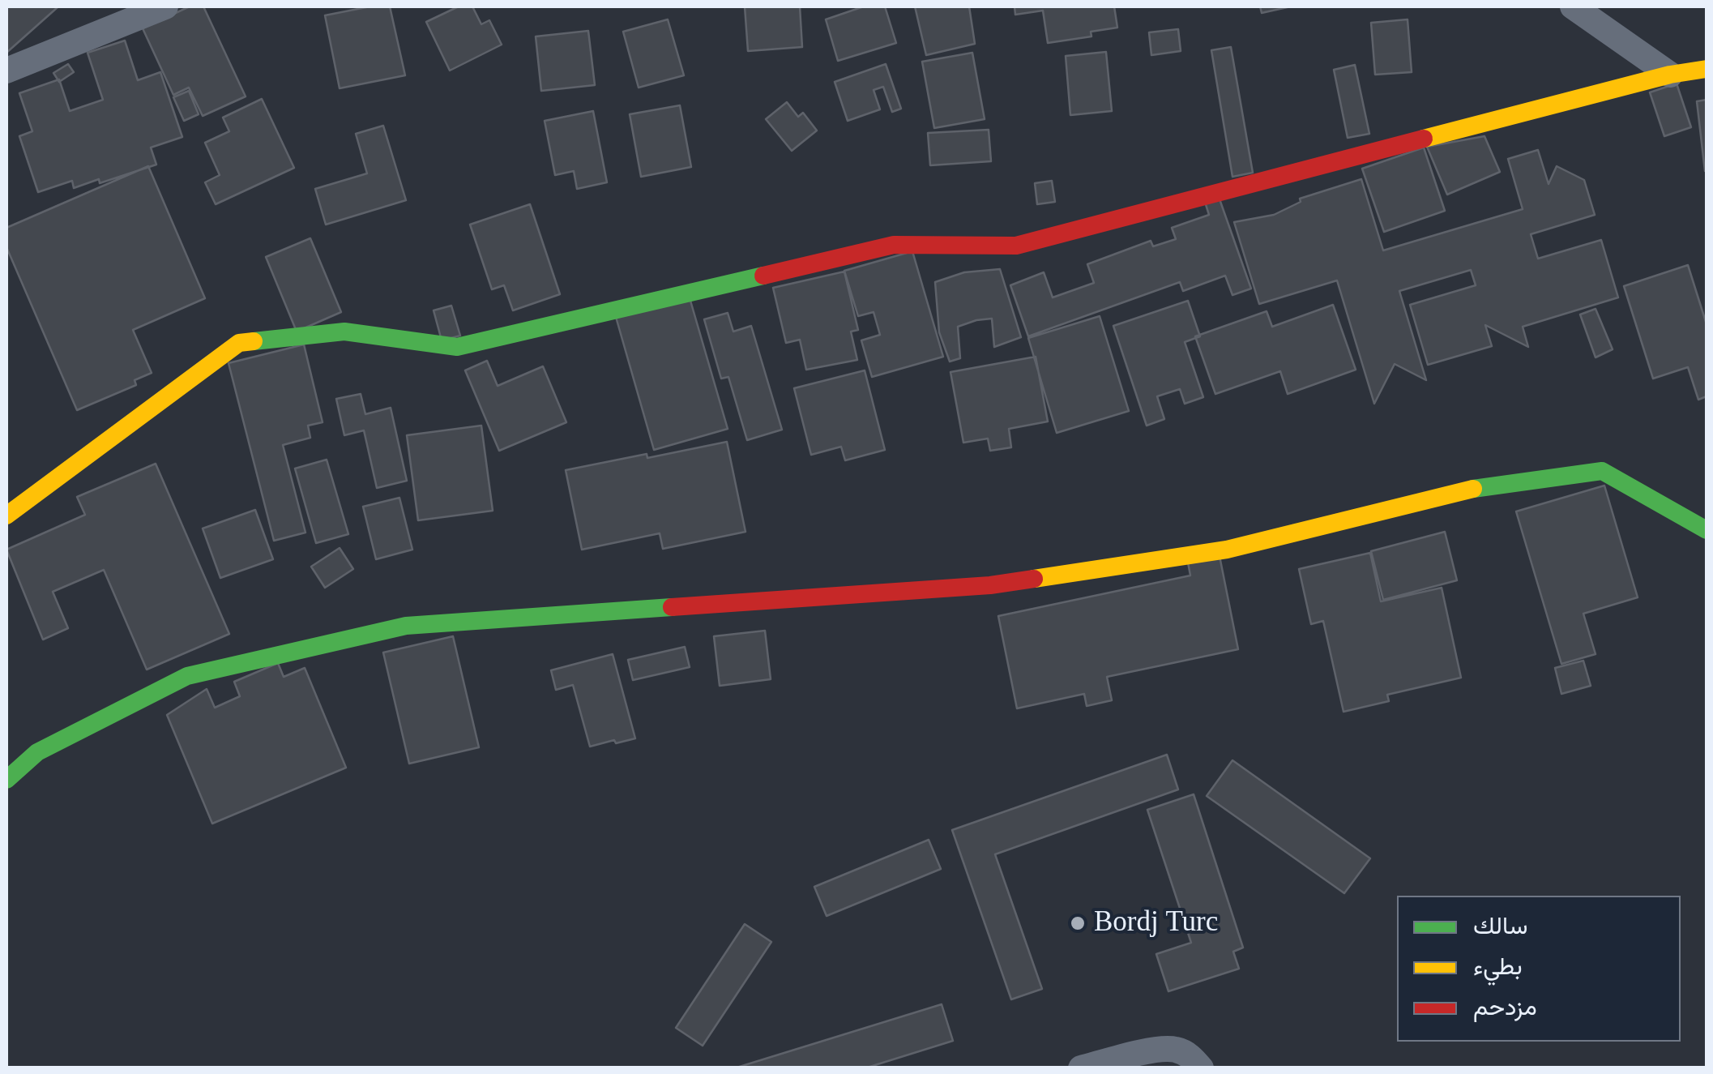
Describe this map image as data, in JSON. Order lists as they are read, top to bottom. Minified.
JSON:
{"places":["Bordj Turc"],"legend":["سالك","بطيء","مزدحم"]}
